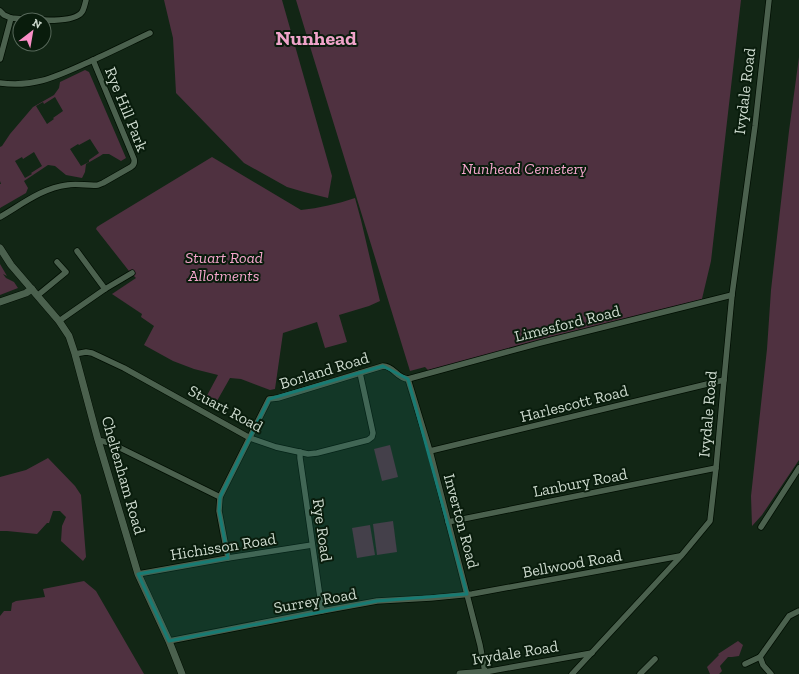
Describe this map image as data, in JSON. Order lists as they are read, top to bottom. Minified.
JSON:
{"streets":{"street":["Ivydale Road","Rye Hill Park","Limesford Road","Borland Road","Harlescott Road","Stuart Road","Cheltenham Road","Lanbury Road","Inverton Road","Rye Road","Hichisson Road","Bellwood Road","Surrey Road"]},"crossings":[["Ivydale Road","Limesford Road"],["Ivydale Road","Harlescott Road"],["Ivydale Road","Lanbury Road"],["Ivydale Road","Inverton Road"],["Ivydale Road","Bellwood Road"],["Limesford Road","Borland Road"],["Limesford Road","Inverton Road"],["Borland Road","Stuart Road"],["Borland Road","Inverton Road"],["Borland Road","Hichisson Road"],["Harlescott Road","Inverton Road"],["Stuart Road","Cheltenham Road"],["Stuart Road","Rye Road"],["Cheltenham Road","Hichisson Road"],["Cheltenham Road","Surrey Road"],["Lanbury Road","Inverton Road"],["Inverton Road","Bellwood Road"],["Inverton Road","Surrey Road"],["Rye Road","Hichisson Road"],["Rye Road","Surrey Road"],["Bellwood Road","Surrey Road"]],"districts":["Nunhead"],"parks":["Nunhead Cemetery","Stuart Road Allotments"],"north":"top right"}
